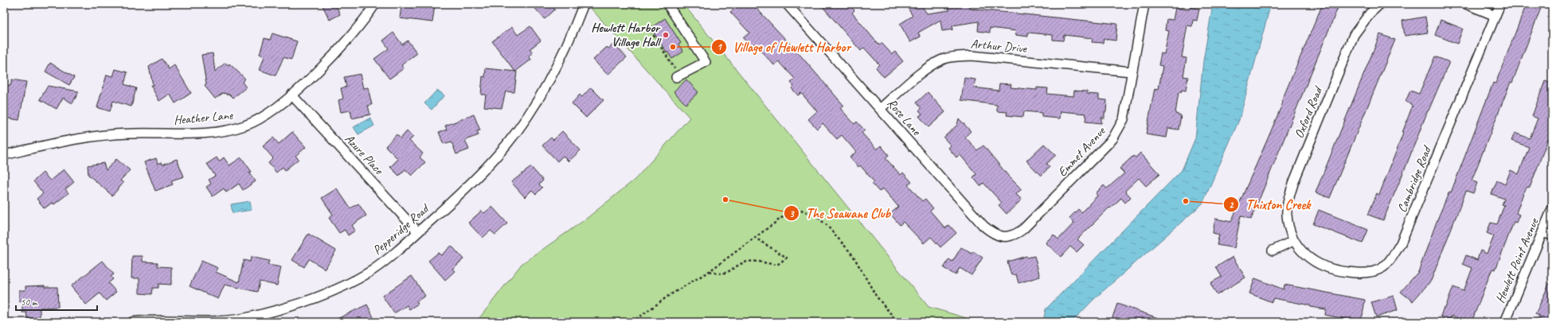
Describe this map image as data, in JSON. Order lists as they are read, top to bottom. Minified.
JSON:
{"streets":{"street":["Arthur Drive","Oxford Road","Rose Lane","Heather Lane","Emmet Avenue","Azure Place","Cambridge Road","Pepperidge Road","Hewlett Point Avenue"]},"crossings":[["Arthur Drive","Rose Lane"],["Arthur Drive","Emmet Avenue"],["Oxford Road","Cambridge Road"],["Rose Lane","Emmet Avenue"],["Heather Lane","Azure Place"],["Azure Place","Pepperidge Road"]],"places":["Hewlett Harbor Village Hall","Village of Hewlett Harbor","The Seawane Club","Thixton Creek"],"scale_bar":"50 m"}
